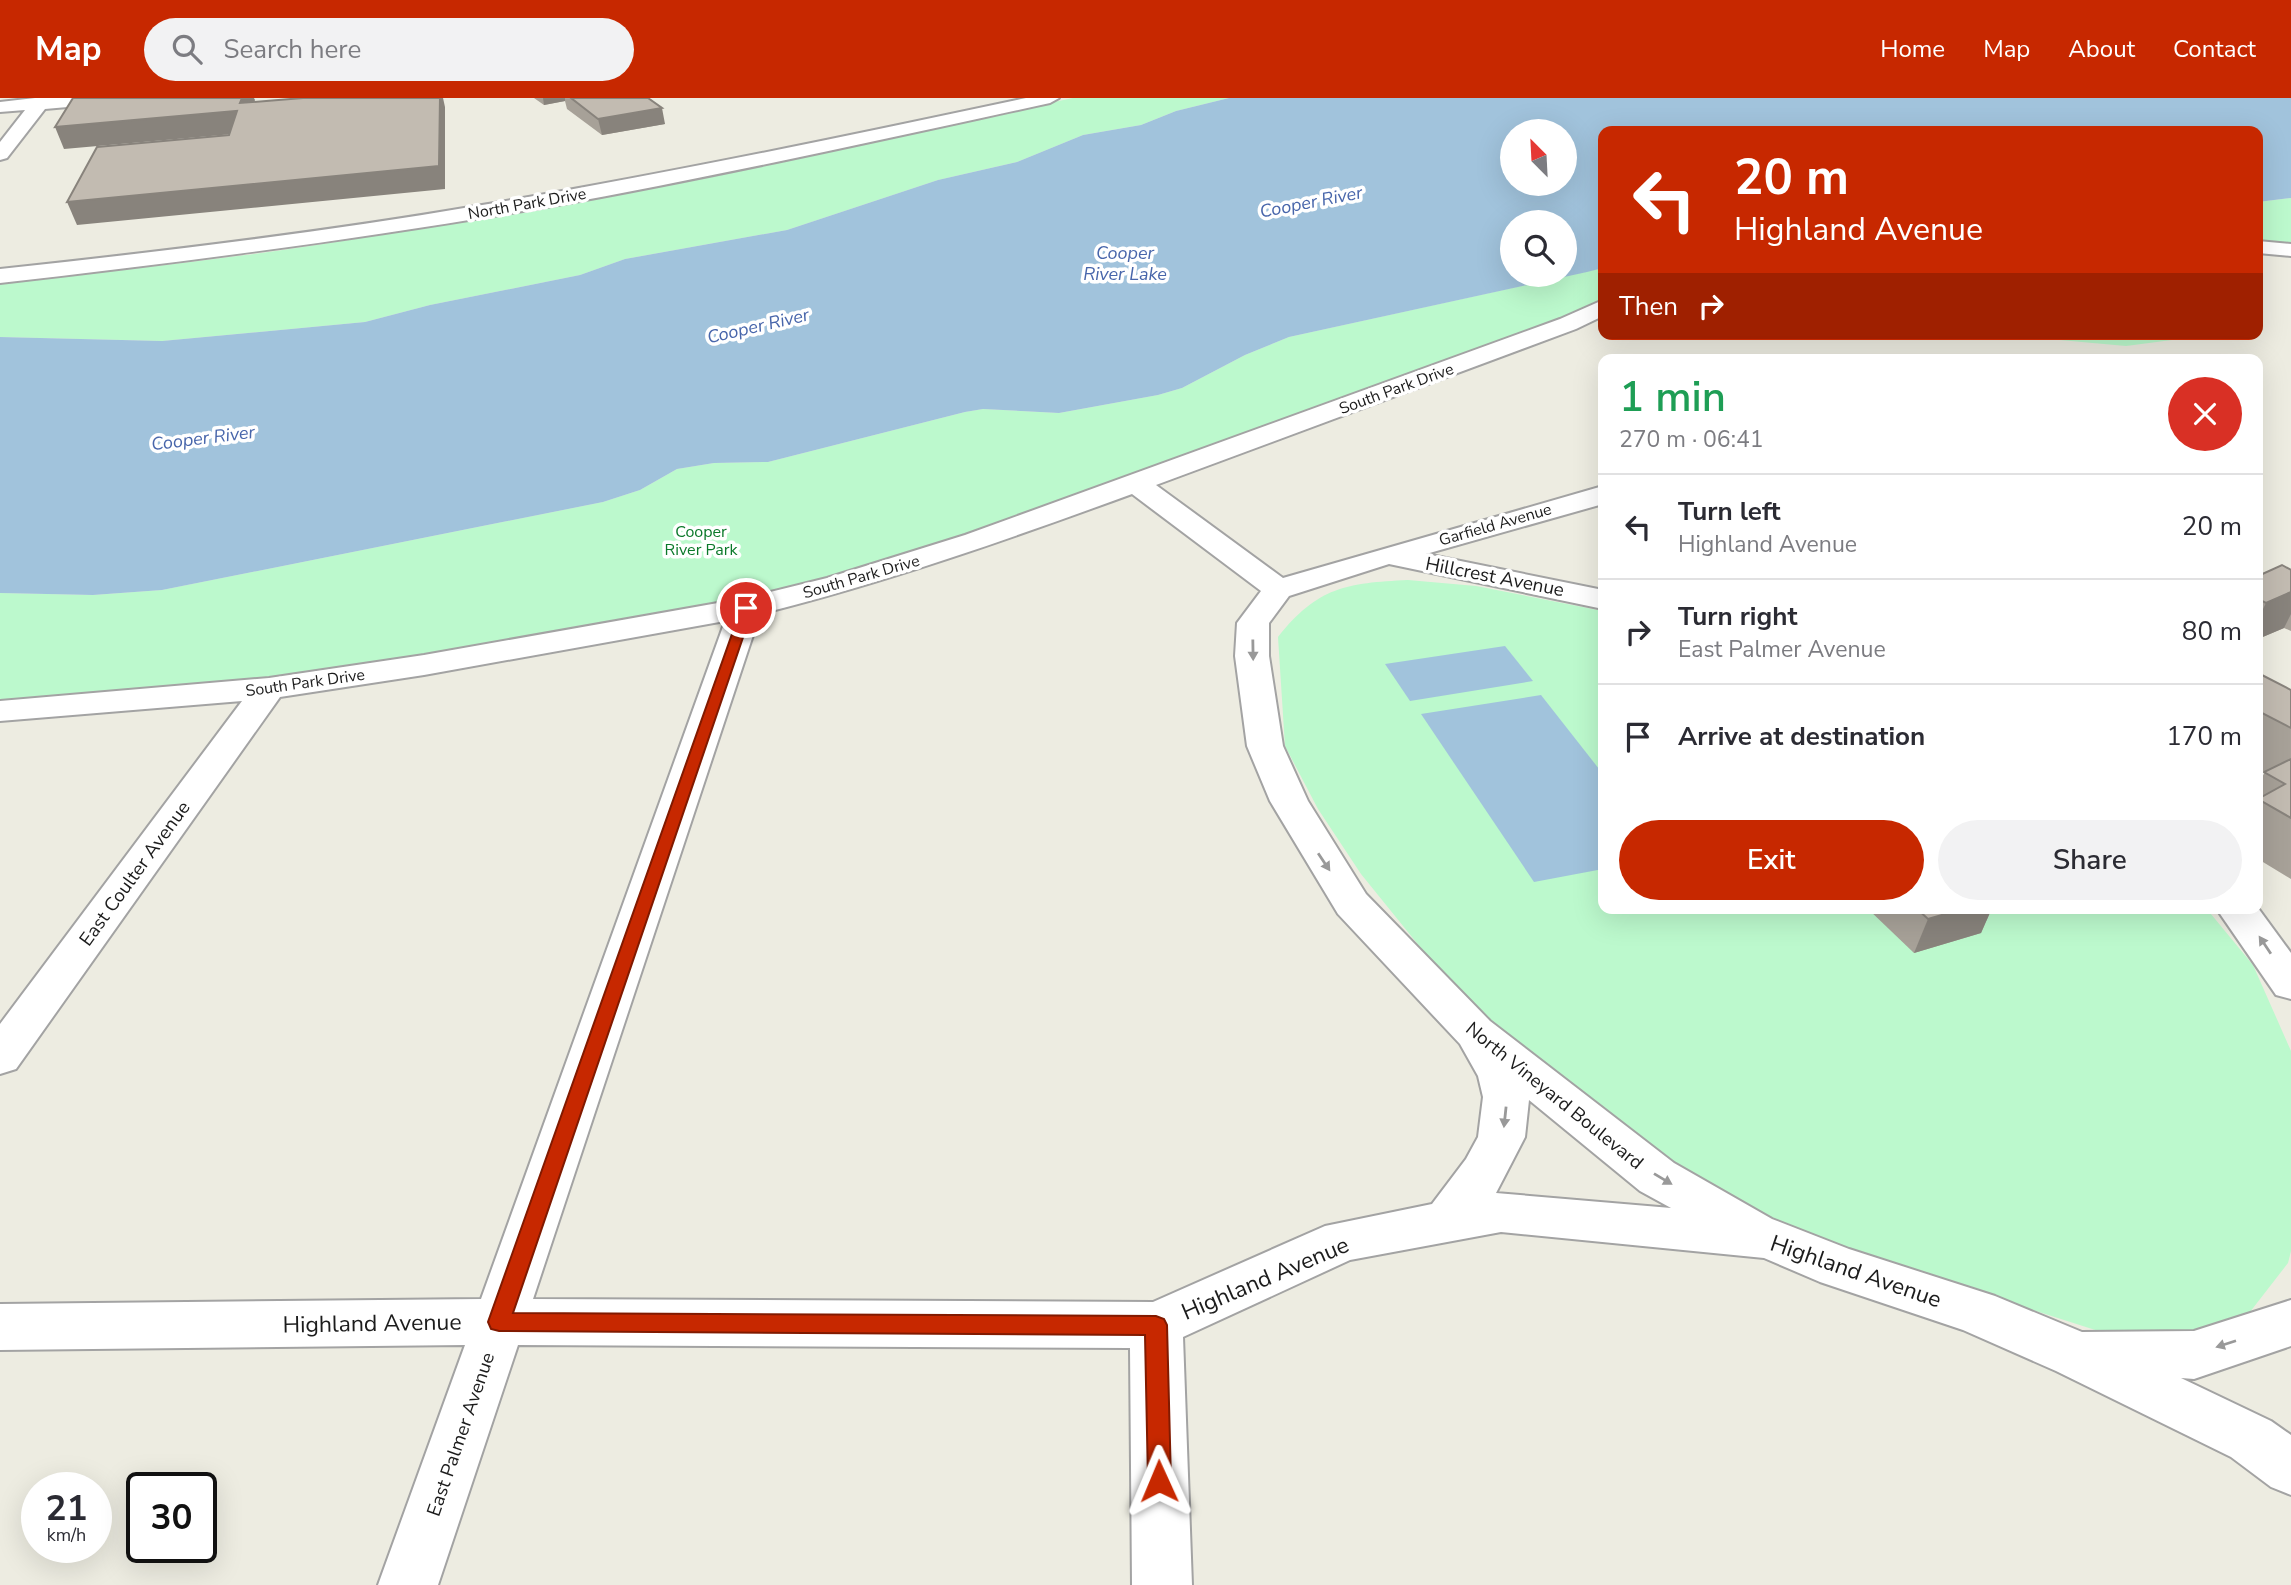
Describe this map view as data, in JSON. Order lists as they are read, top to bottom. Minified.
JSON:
{"streets":{"street":["North Park Drive","South Park Drive","Garfield Avenue","Hillcrest Avenue","East Coulter Avenue","North Vineyard Boulevard","Highland Avenue","East Palmer Avenue"]},"crossings":[["South Park Drive","East Coulter Avenue"],["South Park Drive","East Palmer Avenue"],["Garfield Avenue","Hillcrest Avenue"],["Garfield Avenue","North Vineyard Boulevard"],["North Vineyard Boulevard","Highland Avenue"],["Highland Avenue","East Palmer Avenue"]],"one_way":["North Vineyard Boulevard"],"water":["Cooper River","Cooper River Lake"],"parks":["Cooper River Park"],"north":"top left","page":{"header":"Map","search":"Search here","nav":["Home","Map","About","Contact"],"turn":["20 m","Highland Avenue"],"then":"Then","heading":["1 min","270 m · 06:41"],"list":[{"name":"Turn left","note":"Highland Avenue","value":"20 m"},{"name":"Turn right","note":"East Palmer Avenue","value":"80 m"},{"name":"Arrive at destination","value":"170 m"}],"buttons":["Exit","Share"],"speed":"21 km/h","limit":"30"}}
